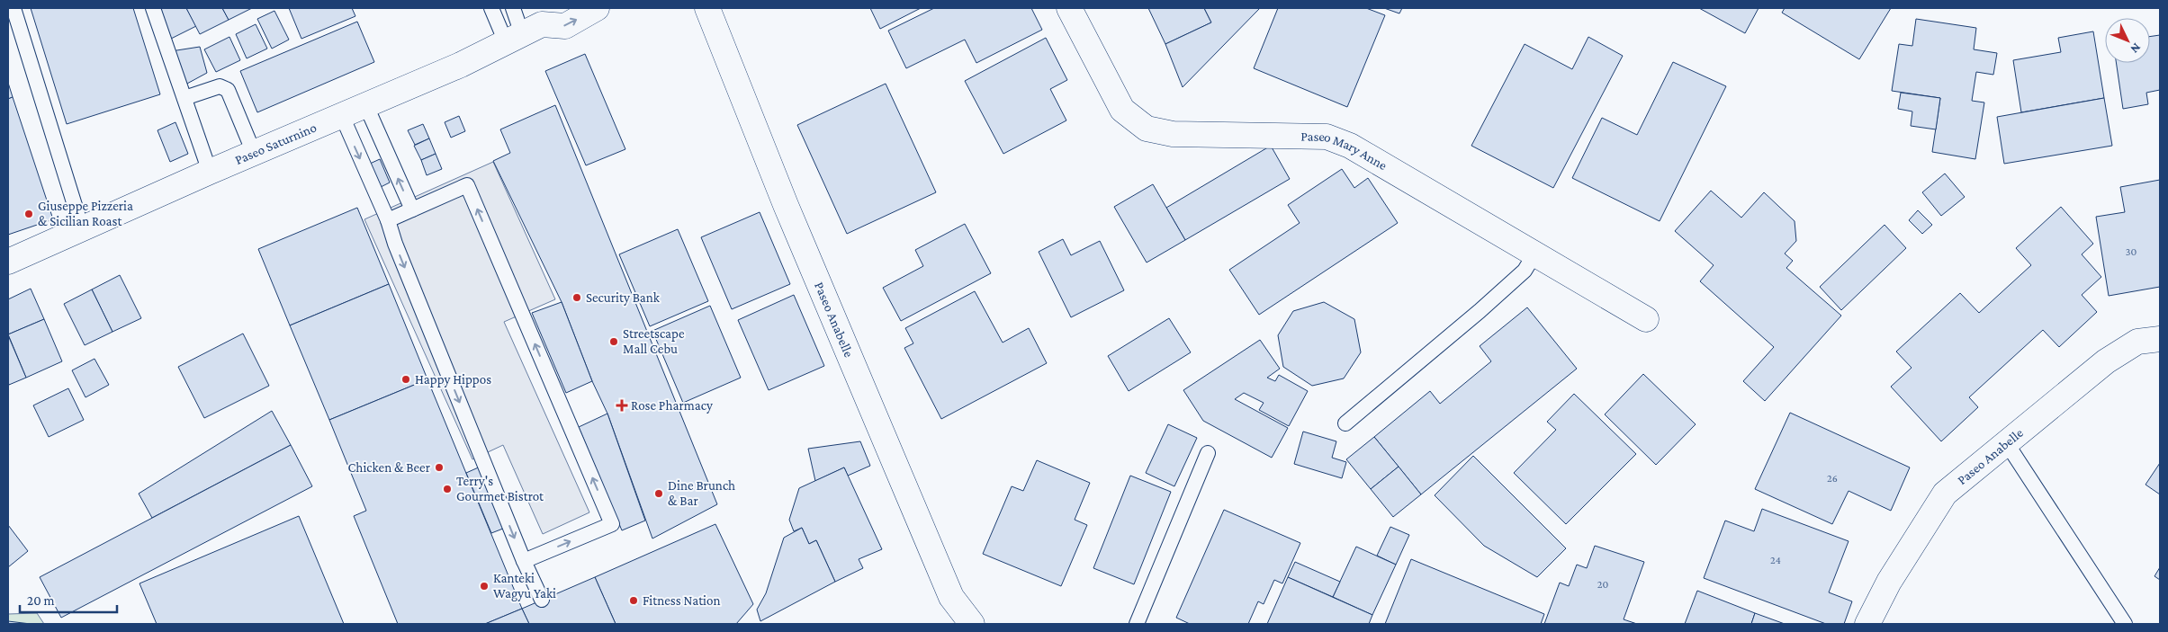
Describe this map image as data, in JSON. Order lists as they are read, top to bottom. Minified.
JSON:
{"streets":{"street":["Paseo Saturnino","Paseo Mary Anne","Paseo Anabelle"]},"places":{"other":["Giuseppe Pizzeria & Sicilian Roast","Security Bank","Streetscape Mall Cebu","Happy Hippos","Chicken & Beer","Terry's Gourmet Bistrot","Dine Brunch & Bar","Kanteki Wagyu Yaki","Fitness Nation"],"health":["Rose Pharmacy"]},"house_numbers":["30","26","24","20"],"scale_bar":"20 m","north":"bottom right"}
